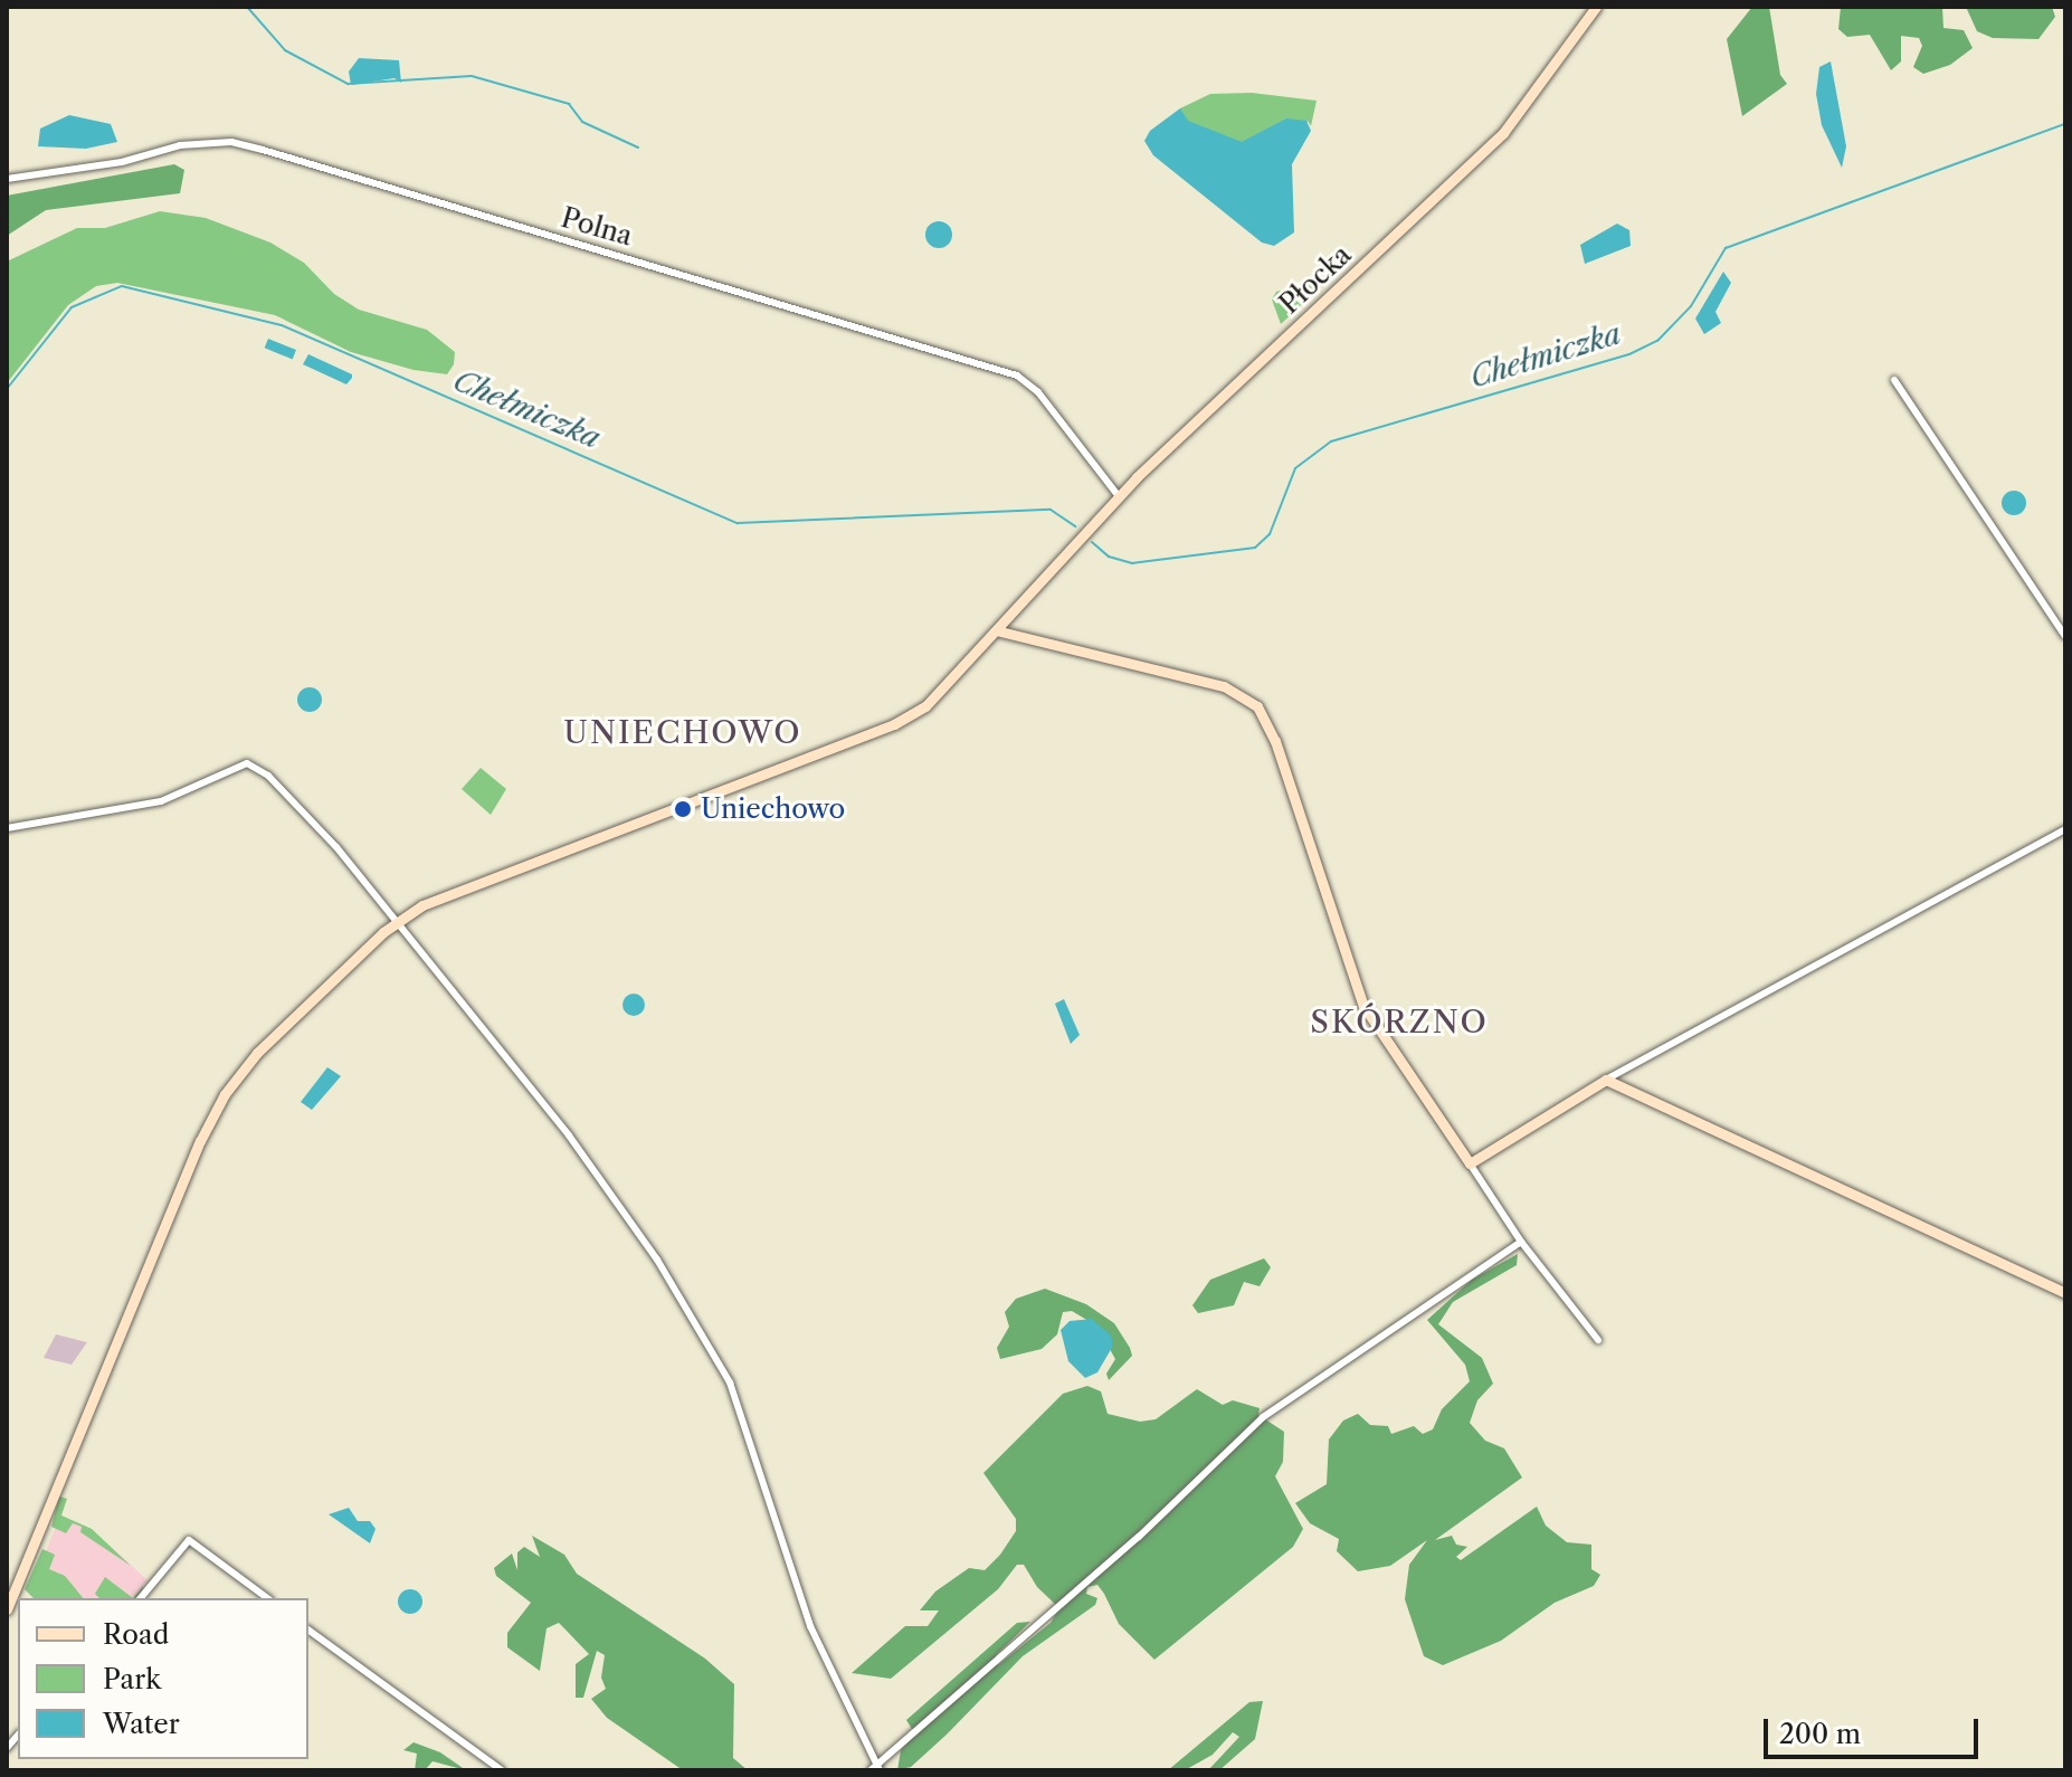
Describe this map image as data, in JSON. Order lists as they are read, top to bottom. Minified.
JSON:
{"streets":{"main road":["Płocka"],"street":["Polna"]},"crossings":[["Polna","Płocka"]],"districts":["UNIECHOWO","SKÓRZNO"],"water":["Chełmiczka"],"places":["Uniechowo"],"legend":["Road","Park","Water"],"scale_bar":"200 m"}
